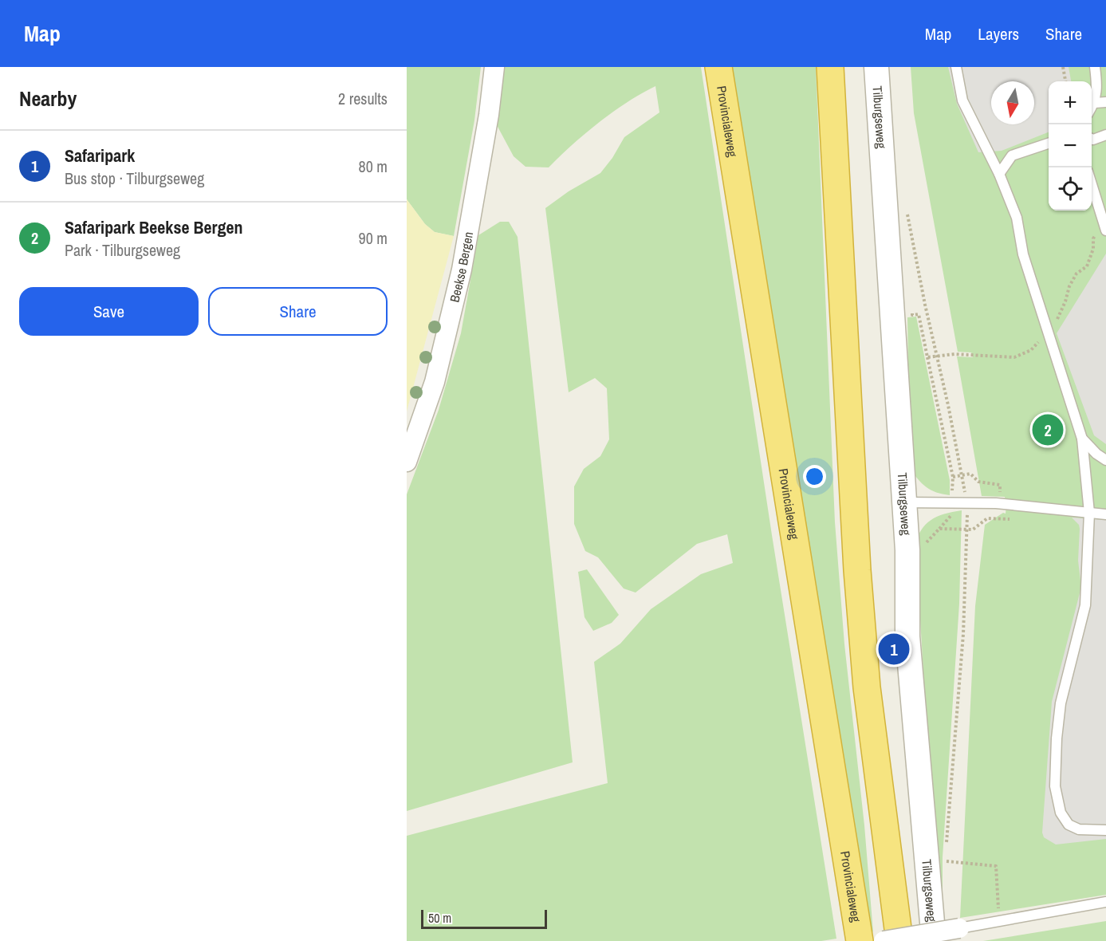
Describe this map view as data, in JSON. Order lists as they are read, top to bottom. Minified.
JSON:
{"streets":{"highway":["Provincialeweg"],"street":["Tilburgseweg","Beekse Bergen"]},"scale_bar":"50 m","north":"bottom","page":{"header":"Map","nav":["Map","Layers","Share"],"heading":["Nearby","2 results"],"map_buttons":["+","−"],"list":[{"mark":"1","name":"Safaripark","note":"Bus stop · Tilburgseweg","value":"80 m"},{"mark":"2","name":"Safaripark Beekse Bergen","note":"Park · Tilburgseweg","value":"90 m"}],"buttons":["Save","Share"],"pins":["2","1"],"scale":"50 m"}}
